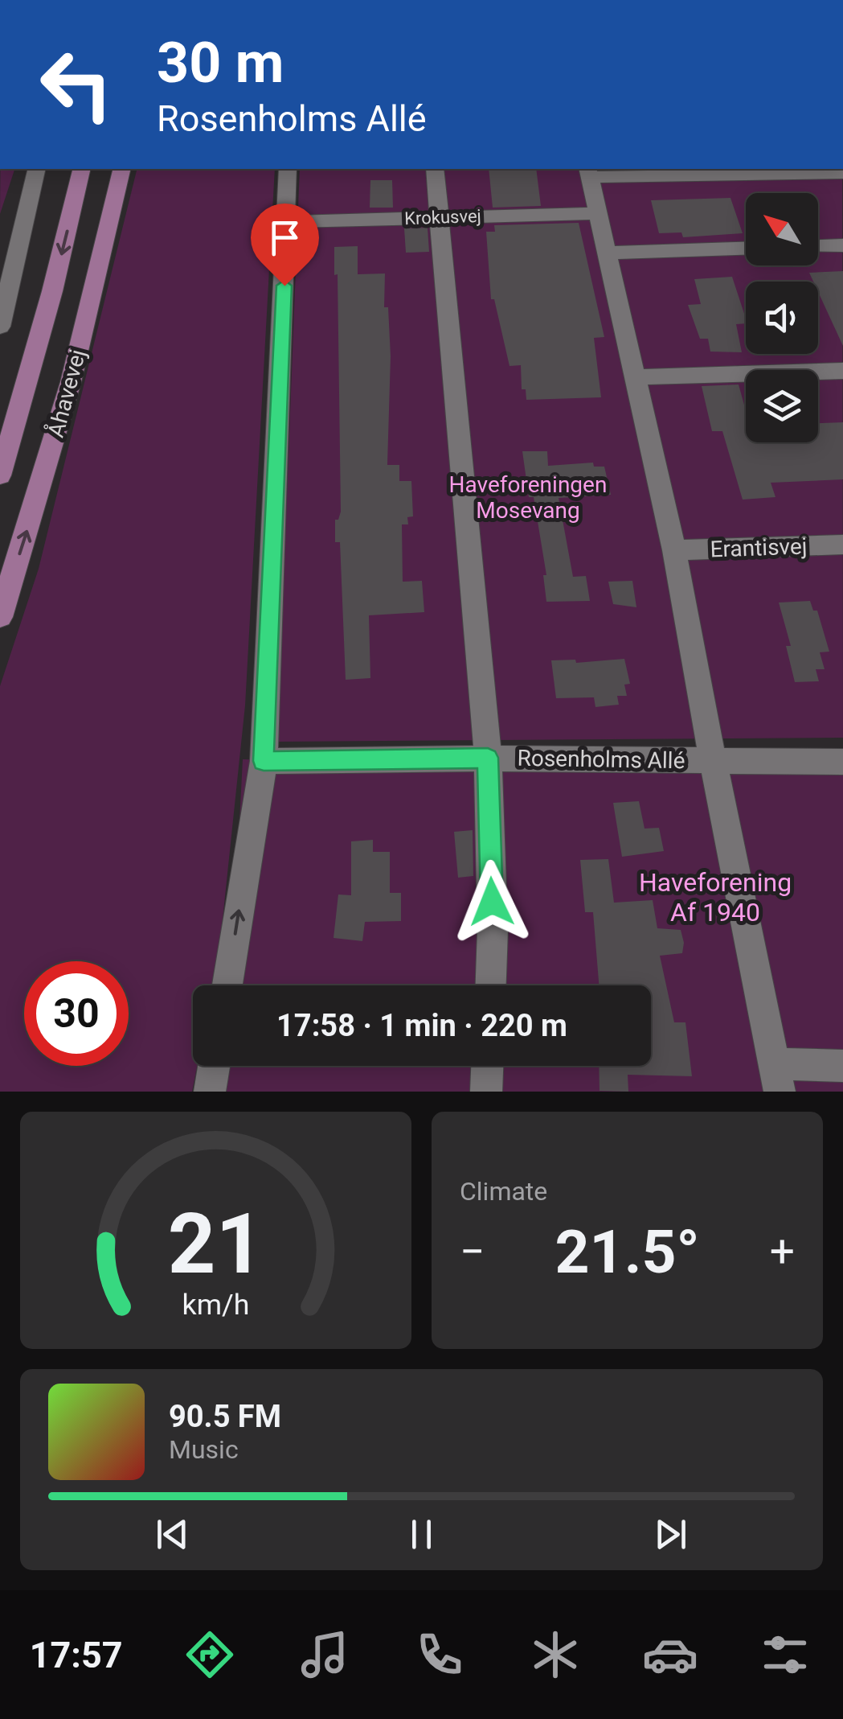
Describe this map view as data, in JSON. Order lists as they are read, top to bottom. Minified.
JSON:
{"streets":{"main road":["Åhavevej"],"street":["Krokusvej","Erantisvej","Rosenholms Allé"]},"parks":["Haveforeningen Mosevang","Haveforening Af 1940"],"north":"top left","page":{"turn":["30 m","Rosenholms Allé"],"limit":"30","trip":"17:58 · 1 min · 220 m","tile":"Climate","heat":["−","21.5°","+"],"song":["90.5 FM","Music"],"tabs":"17:57","gauge":["21","km/h"]}}
